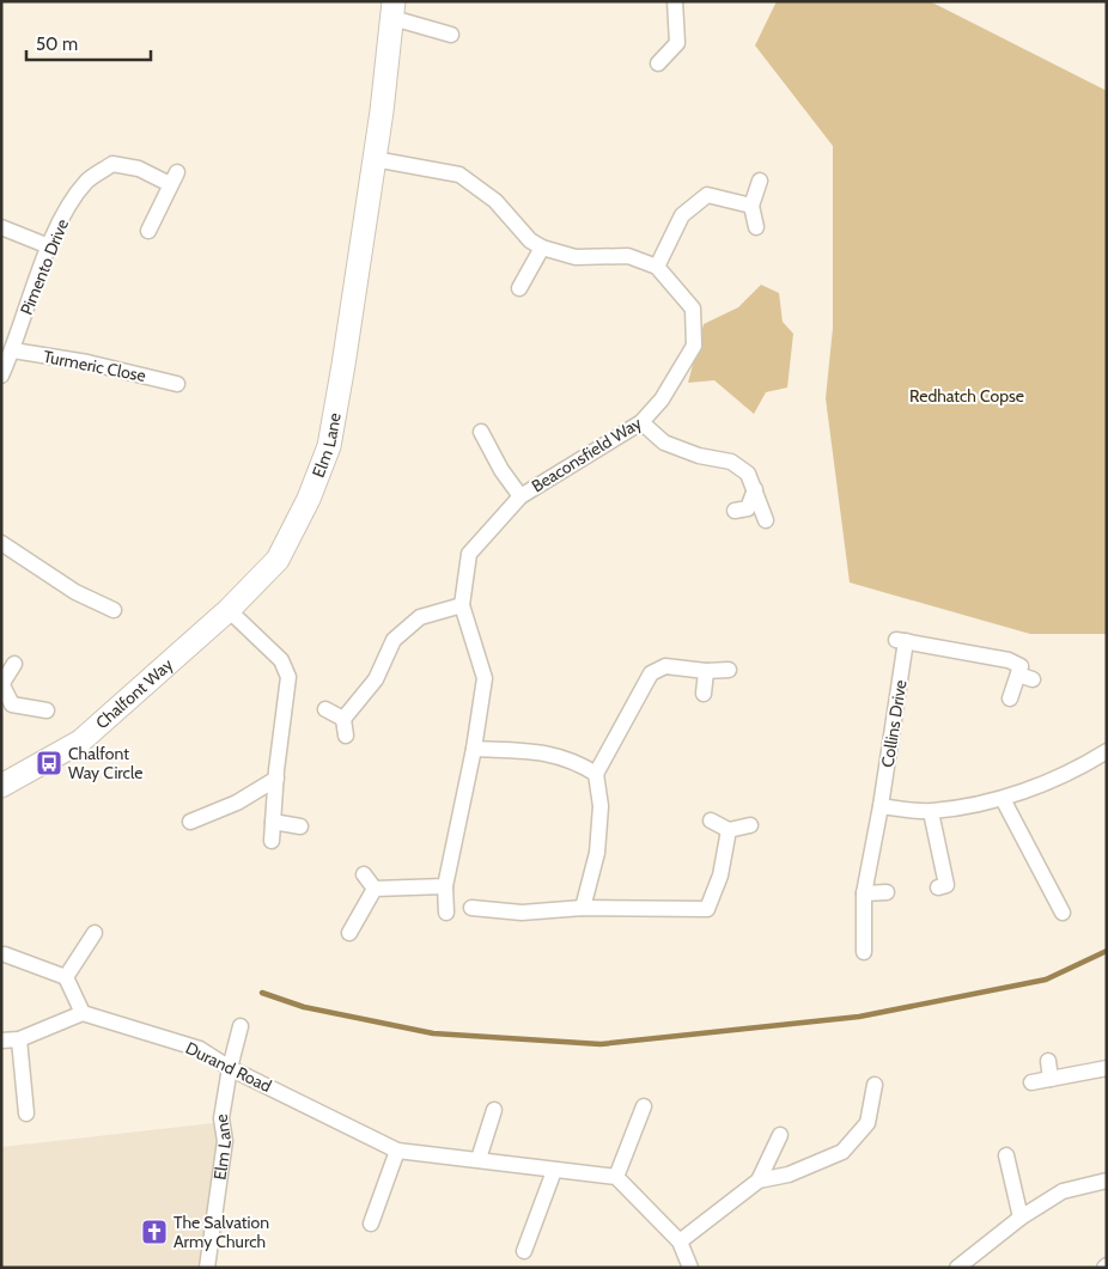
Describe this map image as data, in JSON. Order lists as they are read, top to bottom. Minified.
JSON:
{"streets":{"street":["Pimento Drive","Turmeric Close","Elm Lane","Beaconsfield Way","Chalfont Way","Collins Drive","Durand Road"]},"crossings":[["Pimento Drive","Turmeric Close"],["Elm Lane","Beaconsfield Way"],["Elm Lane","Chalfont Way"],["Elm Lane","Durand Road"]],"parks":["Redhatch Copse"],"places":{"bus stop":["Chalfont Way Circle"],"church":["The Salvation Army Church"]},"scale_bar":"50 m"}
